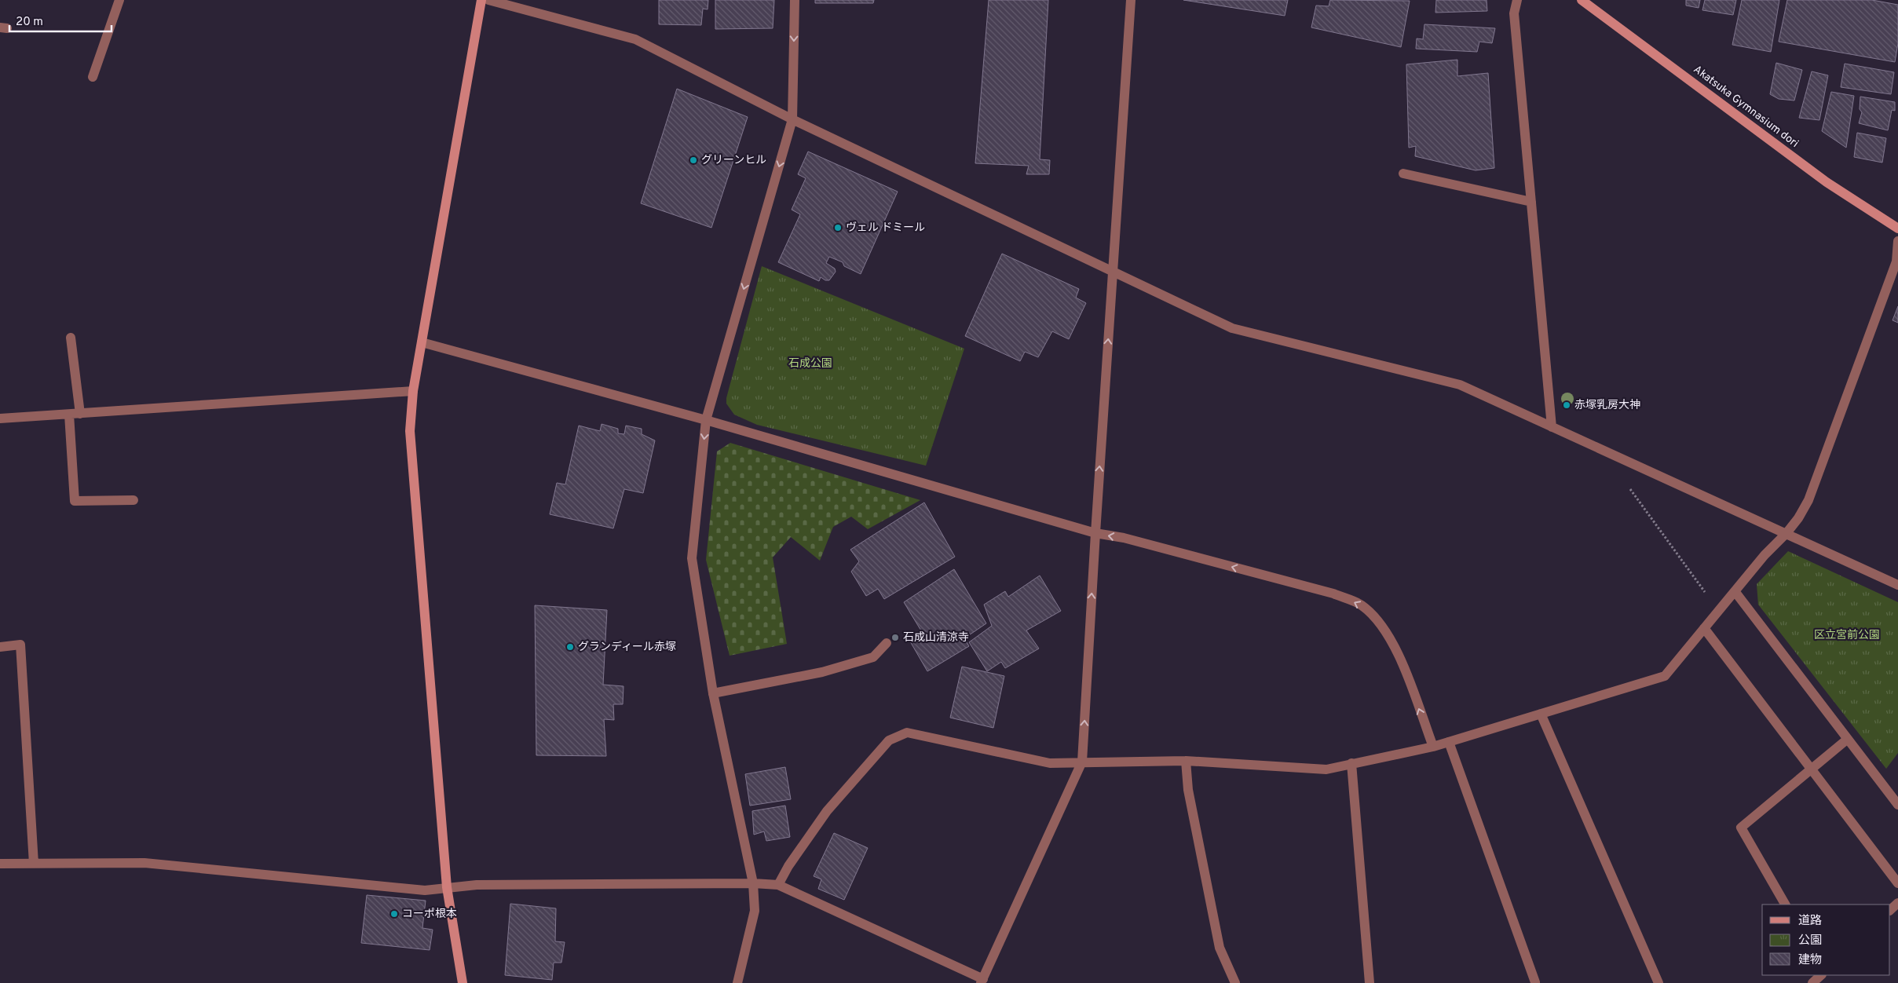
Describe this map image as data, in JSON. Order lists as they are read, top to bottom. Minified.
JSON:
{"streets":{"street":["Akatsuka Gymnasium dori"]},"parks":["石成公園","区立宮前公園"],"places":["グリーンヒル","ヴェル ドミール","赤塚乳房大神","石成山清涼寺","グランディール赤塚","コーポ根本"],"legend":["道路","公園","建物"],"scale_bar":"20 m"}
